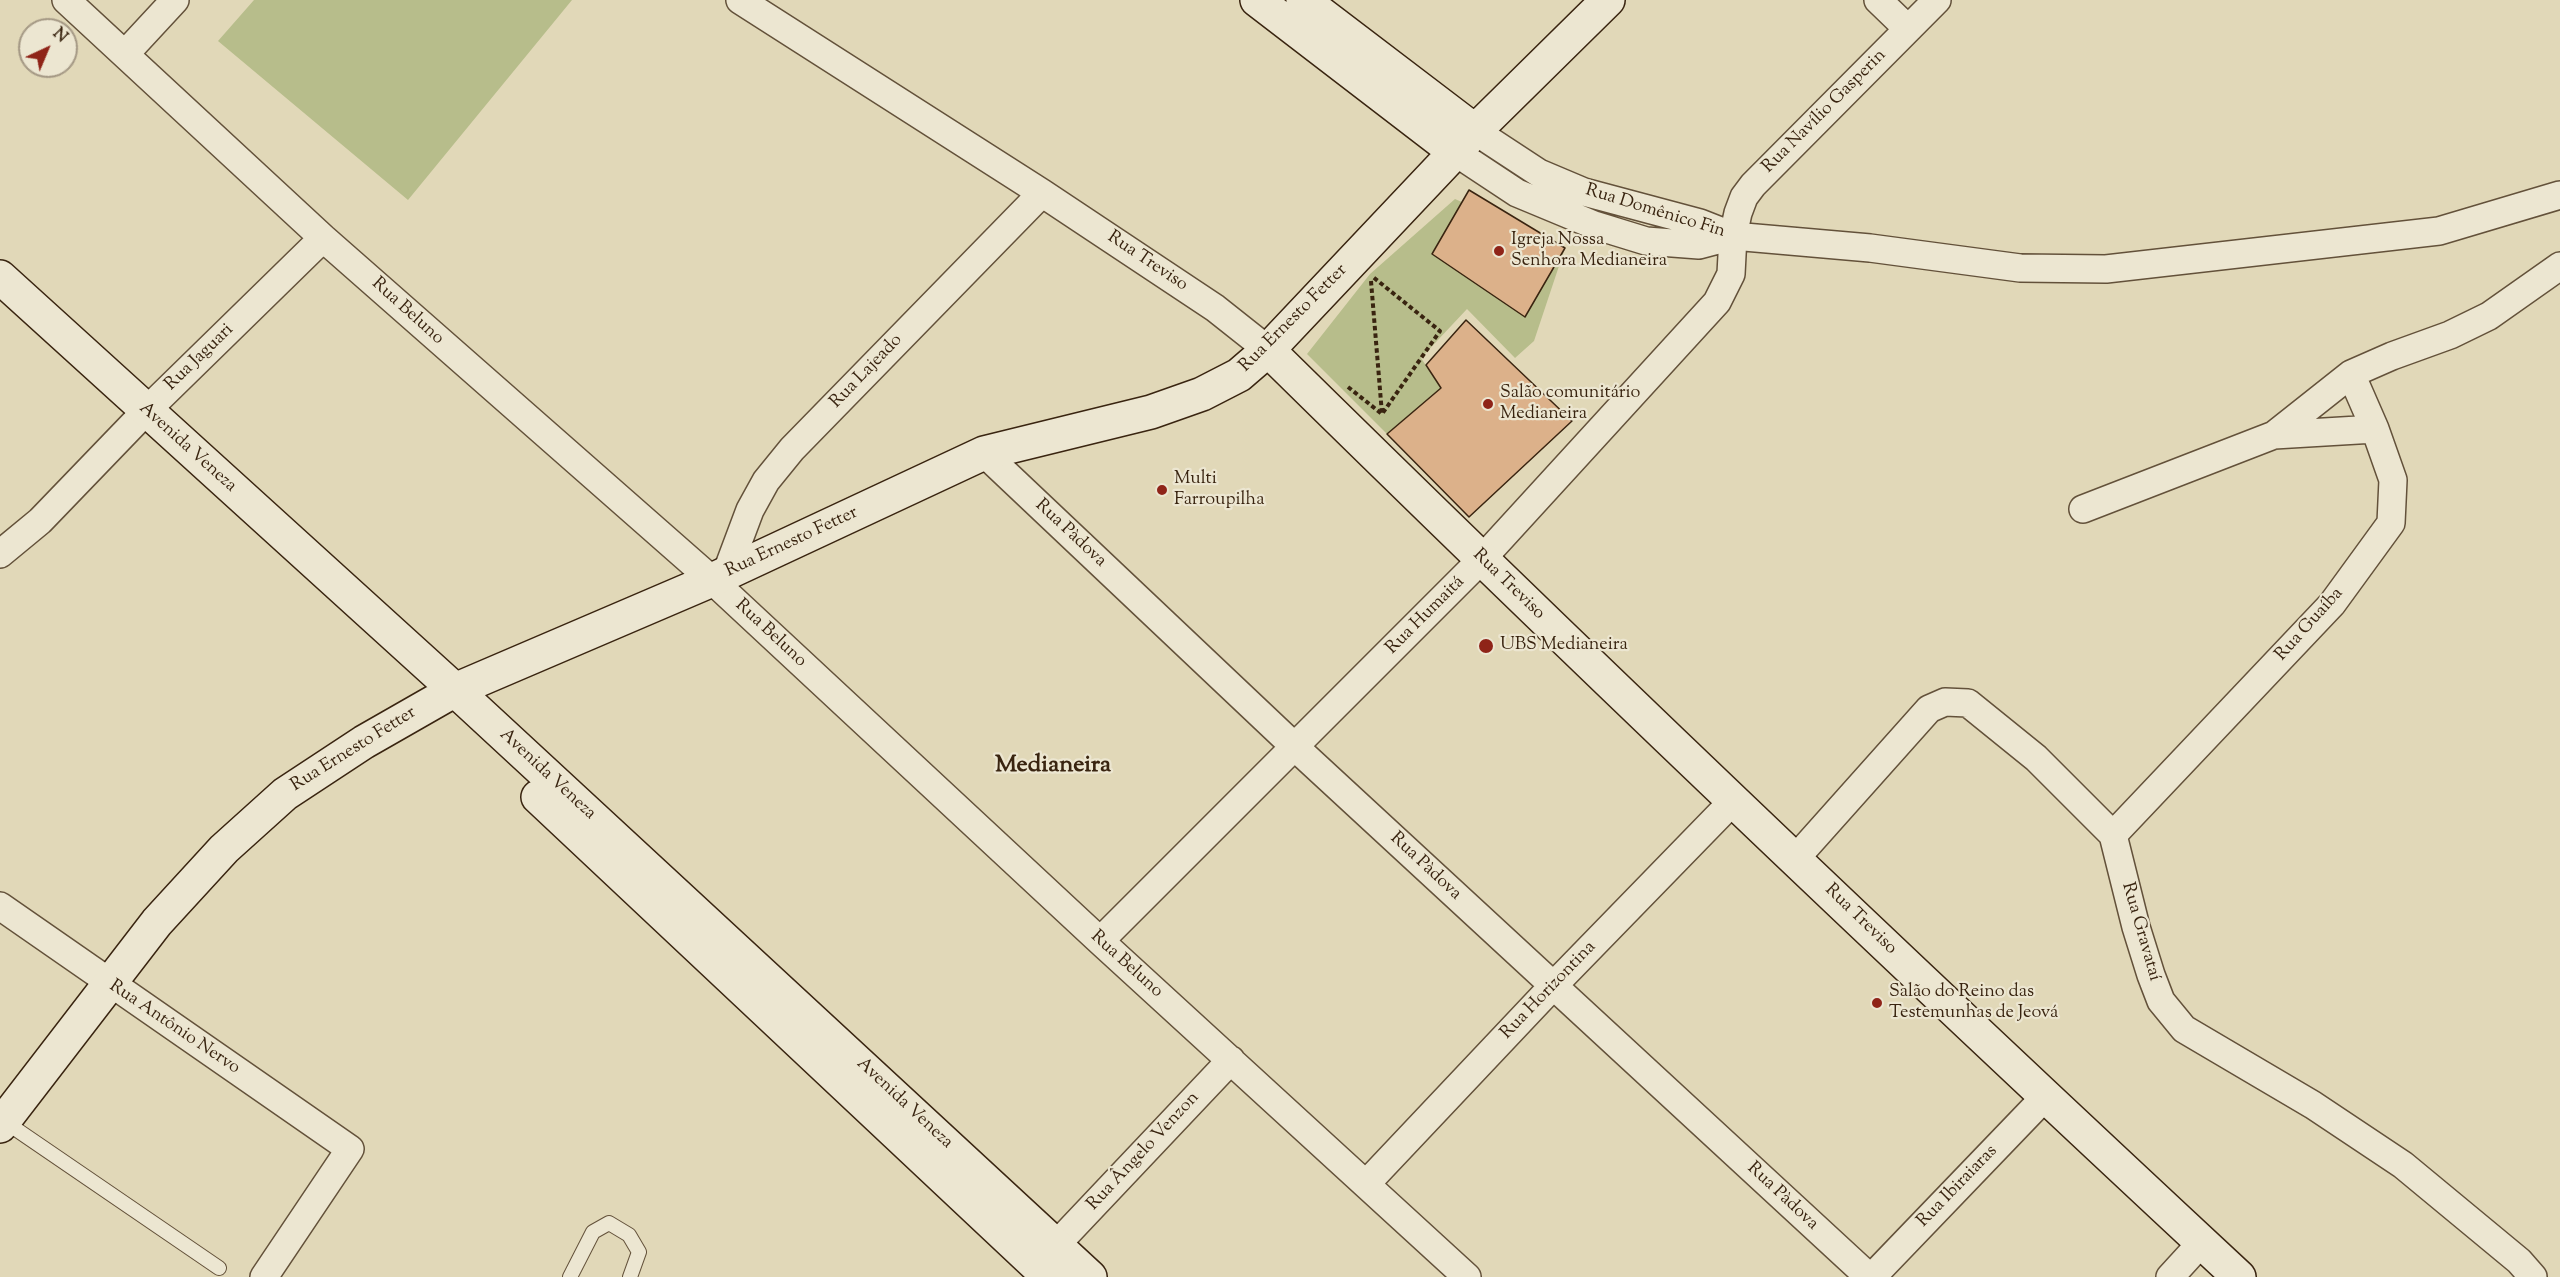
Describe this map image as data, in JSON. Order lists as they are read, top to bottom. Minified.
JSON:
{"streets":{"main road":["Rua Domênico Fin","Rua Treviso","Rua Ernesto Fetter","Avenida Veneza"],"street":["Rua Navílio Gasperin","Rua Beluno","Rua Jaguari","Rua Lajeado","Rua Pàdova","Rua Humaitá","Rua Guaíba","Rua Gravataí","Rua Horizontina","Rua Antônio Nervo","Rua Ângelo Venzon","Rua Ibiraiaras"]},"crossings":[["Rua Navílio Gasperin","Rua Domênico Fin"],["Rua Navílio Gasperin","Rua Humaitá"],["Rua Domênico Fin","Rua Ernesto Fetter"],["Rua Domênico Fin","Rua Humaitá"],["Rua Treviso","Rua Ernesto Fetter"],["Rua Treviso","Rua Lajeado"],["Rua Treviso","Rua Humaitá"],["Rua Treviso","Rua Horizontina"],["Rua Treviso","Rua Ibiraiaras"],["Rua Beluno","Rua Ernesto Fetter"],["Rua Beluno","Rua Jaguari"],["Rua Beluno","Rua Lajeado"],["Rua Beluno","Rua Humaitá"],["Rua Beluno","Rua Horizontina"],["Rua Beluno","Rua Ângelo Venzon"],["Rua Ernesto Fetter","Rua Lajeado"],["Rua Ernesto Fetter","Avenida Veneza"],["Rua Ernesto Fetter","Rua Pàdova"],["Rua Ernesto Fetter","Rua Antônio Nervo"],["Rua Jaguari","Avenida Veneza"],["Avenida Veneza","Rua Ângelo Venzon"],["Rua Pàdova","Rua Humaitá"],["Rua Pàdova","Rua Horizontina"],["Rua Pàdova","Rua Ibiraiaras"],["Rua Guaíba","Rua Gravataí"]],"districts":["Medianeira"],"places":["Igreja Nossa Senhora Medianeira","Salão comunitário Medianeira","Multi Farroupilha","UBS Medianeira","Salão do Reino das Testemunhas de Jeová"],"north":"top right"}
